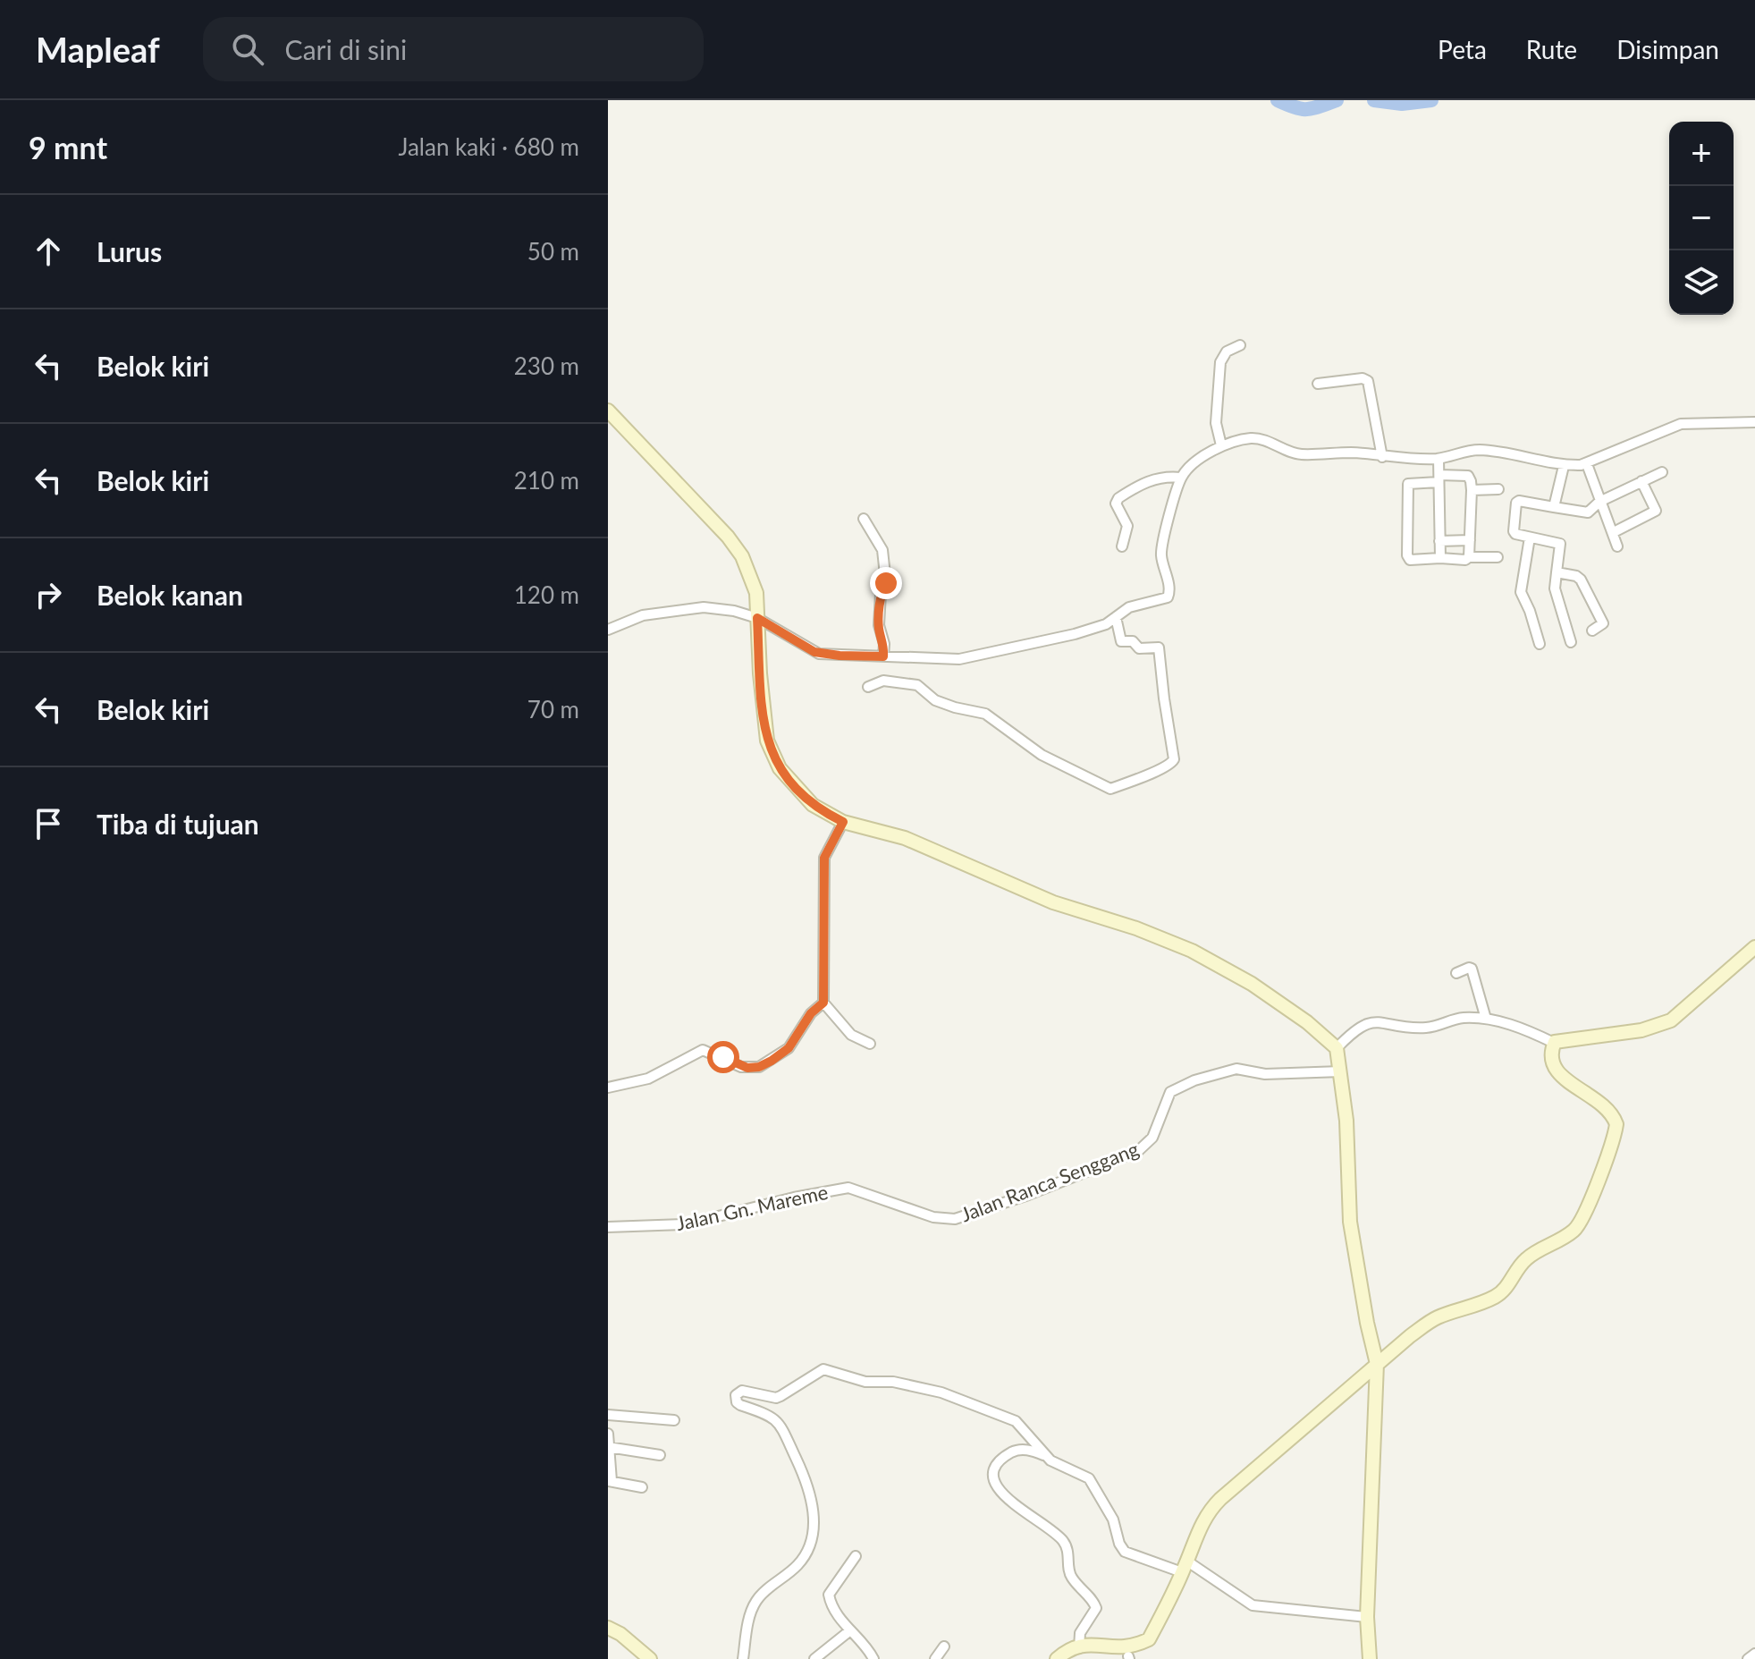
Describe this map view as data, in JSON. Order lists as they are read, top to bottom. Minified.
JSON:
{"streets":{"street":["Jalan Ranca Senggang","Jalan Gn. Mareme"]},"crossings":[["Jalan Ranca Senggang","Jalan Gn. Mareme"]],"page":{"header":"Mapleaf","search":"Cari di sini","nav":["Peta","Rute","Disimpan"],"heading":["9 mnt","Jalan kaki · 680 m"],"map_buttons":["+","−"],"list":[["Lurus","50 m"],["Belok kiri","230 m"],["Belok kiri","210 m"],["Belok kanan","120 m"],["Belok kiri","70 m"],"Tiba di tujuan"]}}
